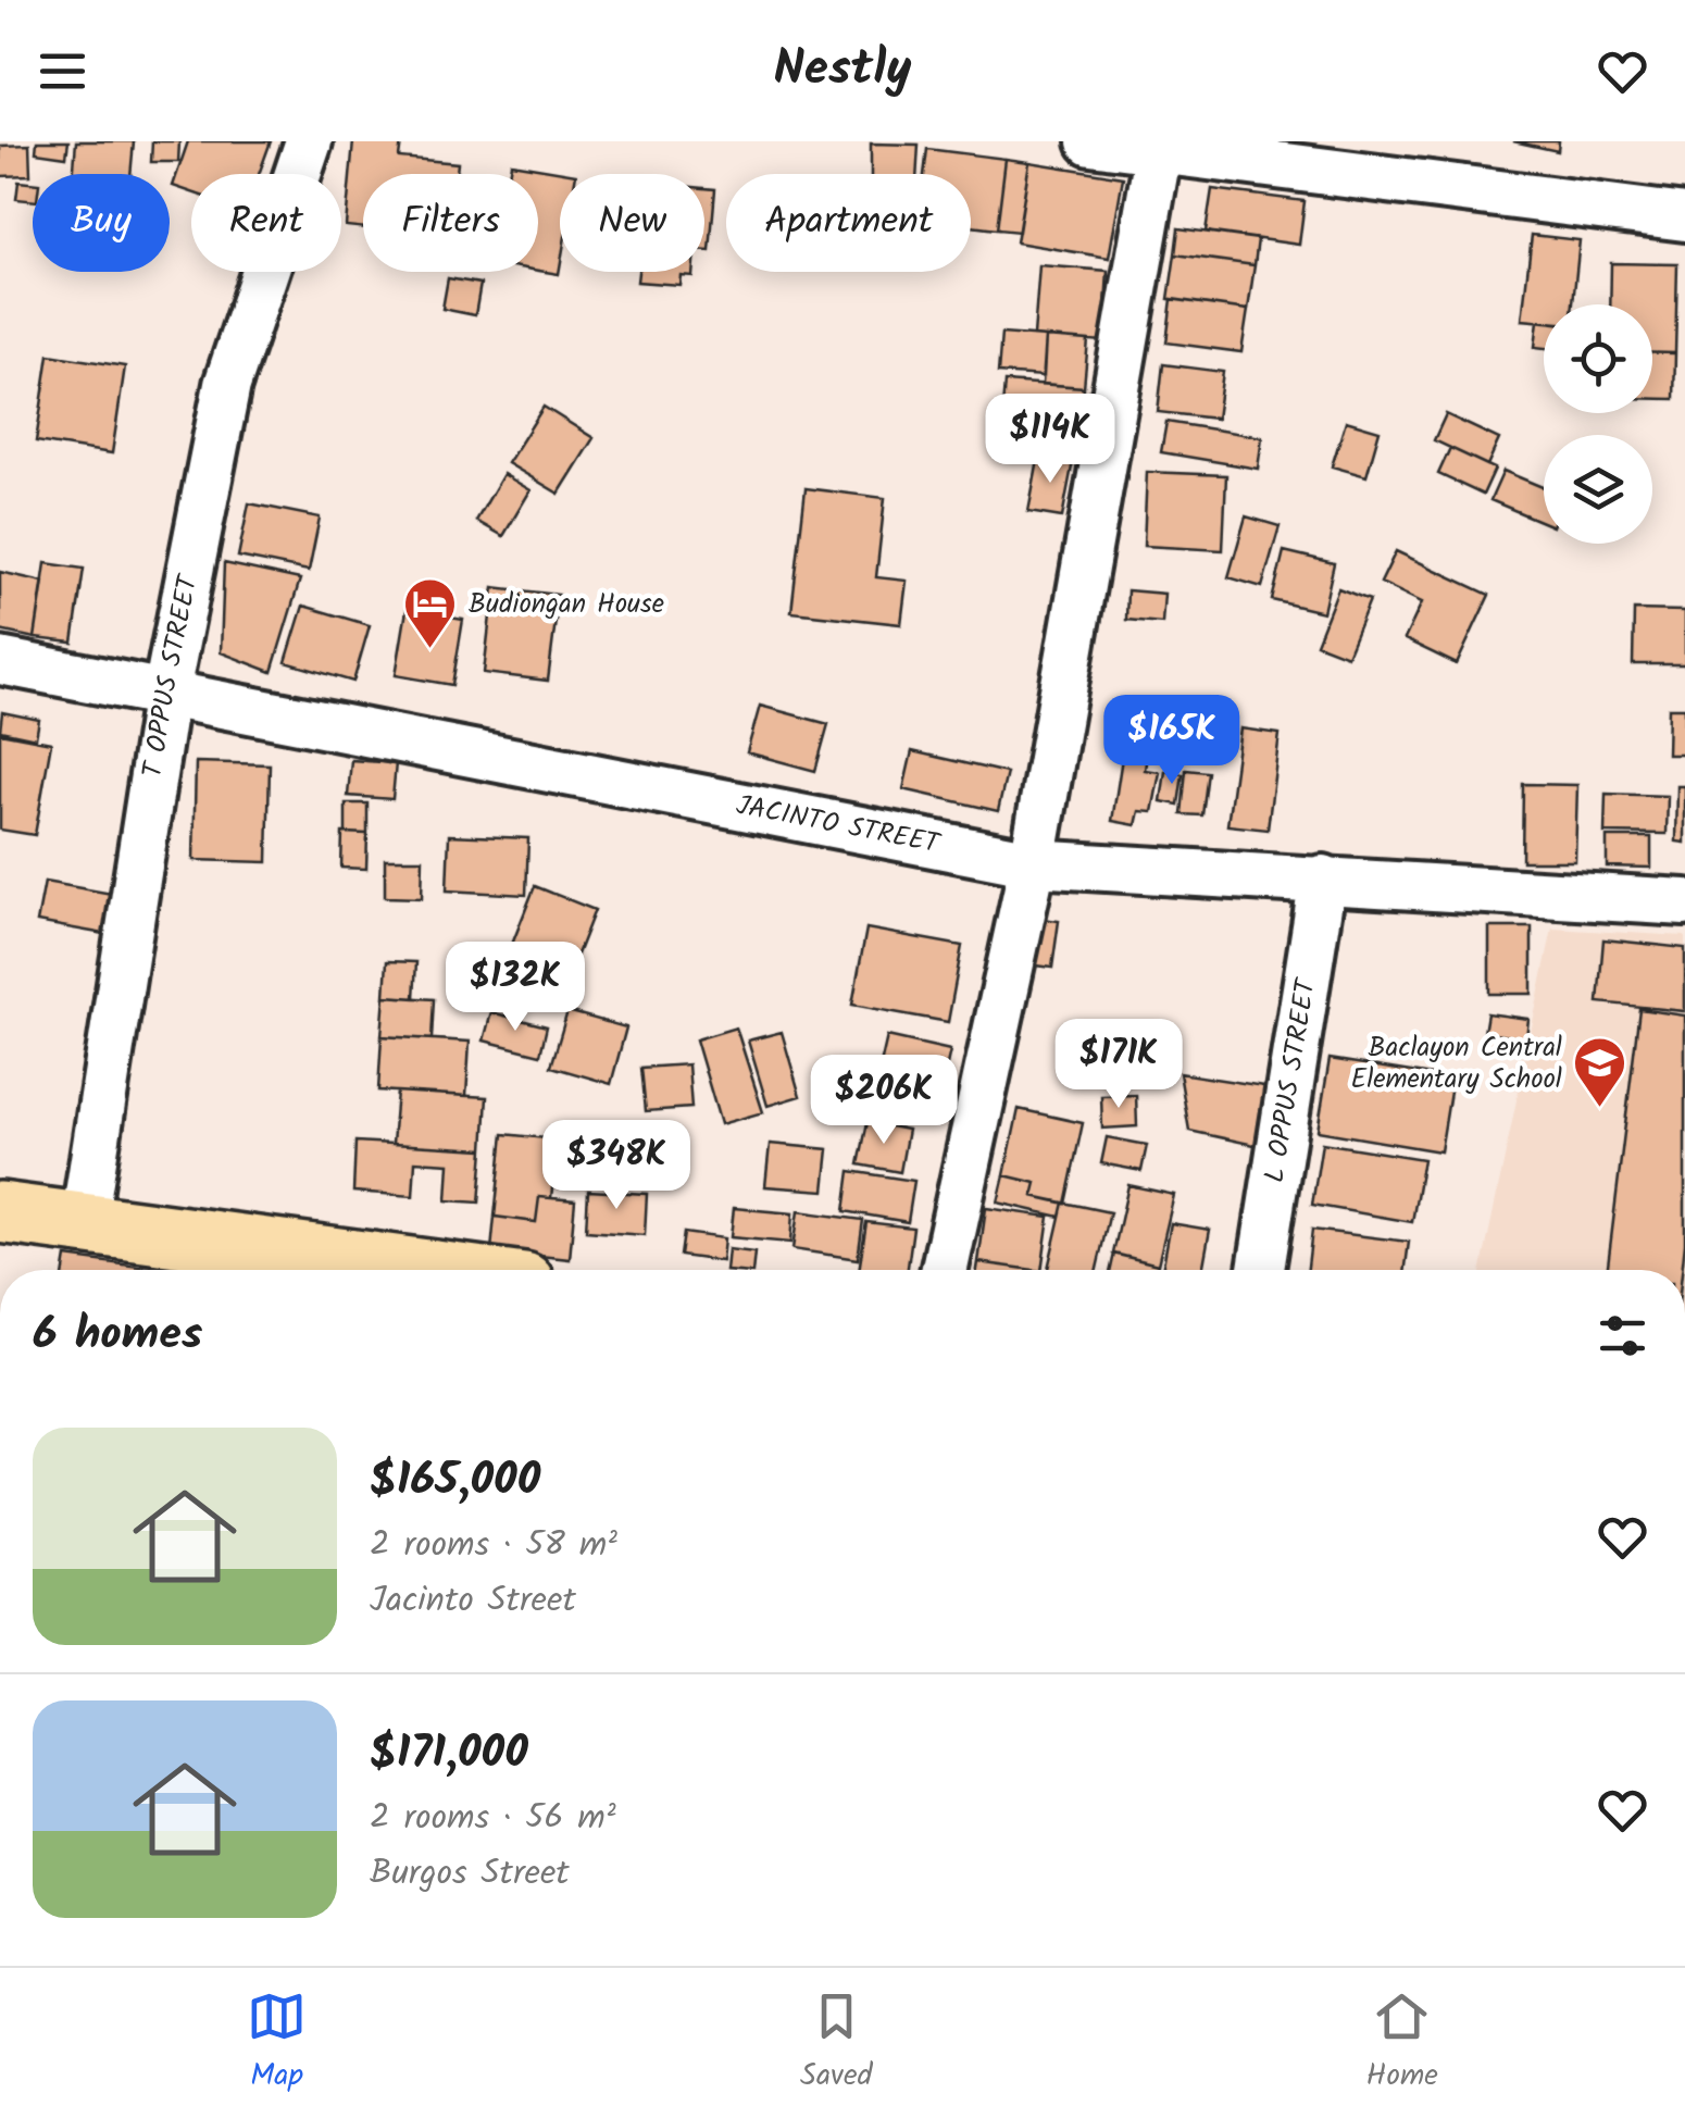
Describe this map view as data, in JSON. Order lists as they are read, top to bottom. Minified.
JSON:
{"streets":{"street":["T OPPUS STREET","JACINTO STREET","L OPPUS STREET"]},"crossings":[["T OPPUS STREET","JACINTO STREET"],["JACINTO STREET","L OPPUS STREET"]],"places":{"hotel":["Budiongan House"],"school or university":["Baclayon Central Elementary School"]},"page":{"header":"Nestly","chip":["Buy","Rent","Filters","New","Apartment"],"price":["$114K","$165K","$132K","$171K","$206K","$348K"],"heading":"6 homes","list":[{"name":"$165,000","note":"2 rooms · 58 m² · Jacinto Street"},{"name":"$171,000","note":"2 rooms · 56 m² · Burgos Street"}],"tabs":["Map","Saved","Home"]}}
